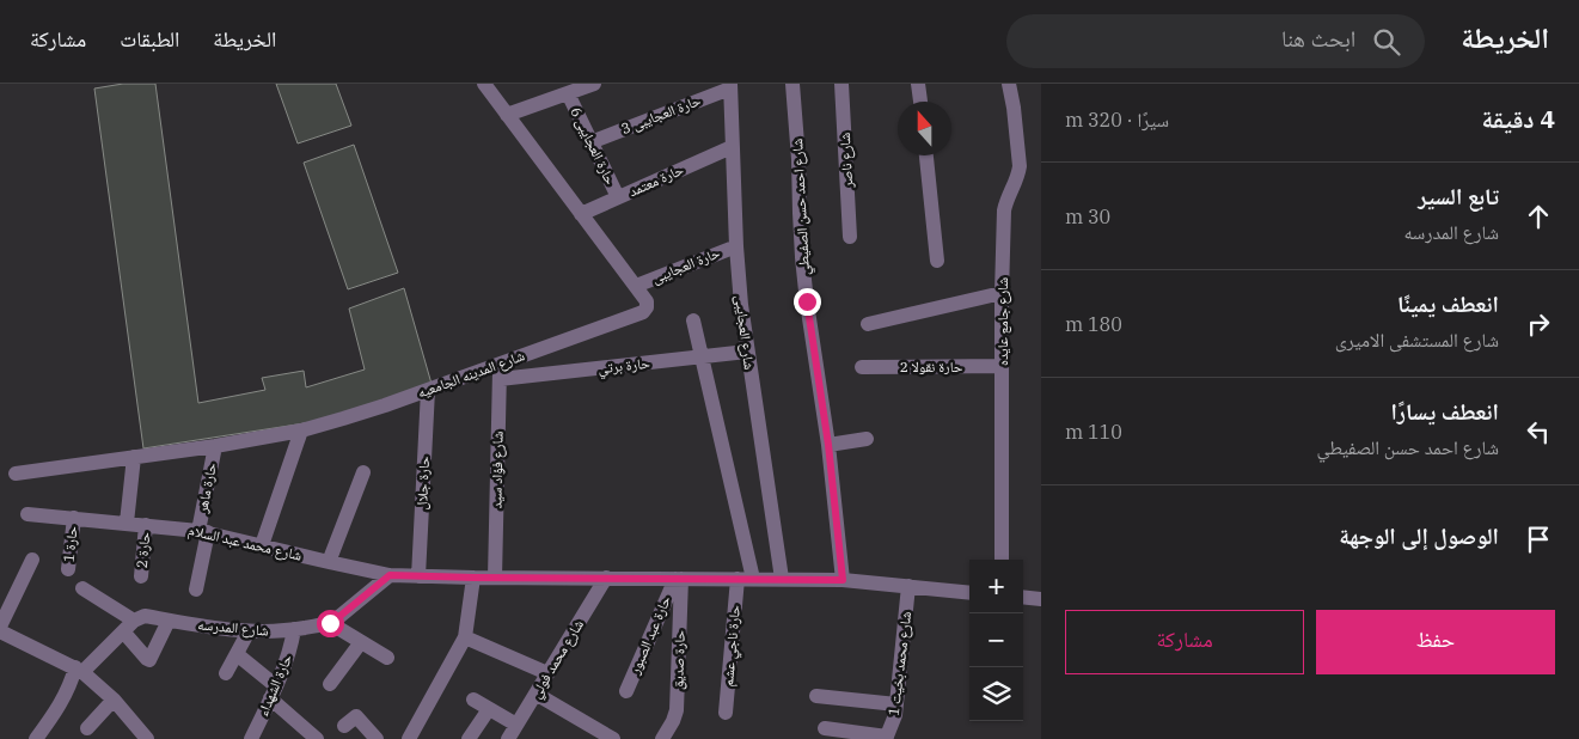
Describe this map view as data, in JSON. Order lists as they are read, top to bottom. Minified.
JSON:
{"streets":{"street":["حارة العجايبى 3","حارة العجايبى 6","شارع ناصر","حارة معتمد","شارع احمد حسن الصفيطي","حارة العجايبى","شارع جامع عايده","شارع العجايبى","حارة برتي","حارة نقولا 2","شارع المدينه الجامعيه","شارع فؤاد سيد","حارة جلال","حارة ماهر","شارع محمد عبد السلام","حارة 1","حارة 2","شارع المدرسه","حارة عبد الصبور","حارة ناجي عشم","شارع محمد فولي","حارة صديق","شارع محمد بخيت 1","حارة الشهداء"]},"crossings":[["حارة العجايبى 3","حارة العجايبى 6"],["حارة العجايبى 3","شارع العجايبى"],["حارة العجايبى 6","حارة معتمد"],["حارة معتمد","شارع العجايبى"],["حارة معتمد","شارع المدينه الجامعيه"],["شارع احمد حسن الصفيطي","شارع محمد عبد السلام"],["حارة العجايبى","شارع العجايبى"],["حارة العجايبى","شارع المدينه الجامعيه"],["شارع جامع عايده","حارة نقولا 2"],["شارع العجايبى","حارة برتي"],["شارع العجايبى","شارع محمد عبد السلام"],["حارة برتي","شارع فؤاد سيد"],["حارة برتي","حارة ناجي عشم"],["شارع المدينه الجامعيه","شارع فؤاد سيد"],["شارع المدينه الجامعيه","حارة جلال"],["شارع المدينه الجامعيه","حارة ماهر"],["شارع فؤاد سيد","شارع محمد عبد السلام"],["حارة جلال","شارع محمد عبد السلام"],["حارة ماهر","شارع محمد عبد السلام"],["شارع محمد عبد السلام","حارة 1"],["شارع محمد عبد السلام","حارة 2"],["شارع محمد عبد السلام","شارع المدرسه"],["شارع محمد عبد السلام","حارة عبد الصبور"],["شارع محمد عبد السلام","حارة ناجي عشم"],["شارع محمد عبد السلام","شارع محمد فولي"],["شارع محمد عبد السلام","حارة صديق"],["شارع محمد عبد السلام","شارع محمد بخيت 1"],["شارع المدرسه","حارة الشهداء"],["حارة عبد الصبور","حارة صديق"]],"north":"top","page":{"header":"الخريطة","search":"ابحث هنا","nav":["الخريطة","الطبقات","مشاركة"],"heading":["4 دقيقة","سيرًا · 320 m"],"list":[["تابع السير","شارع المدرسه","30 m"],["انعطف يمينًا","شارع المستشفى الاميرى","180 m"],["انعطف يسارًا","شارع احمد حسن الصفيطي","110 m"],"الوصول إلى الوجهة"],"map_buttons":["+","−"],"buttons":["حفظ","مشاركة"]}}
